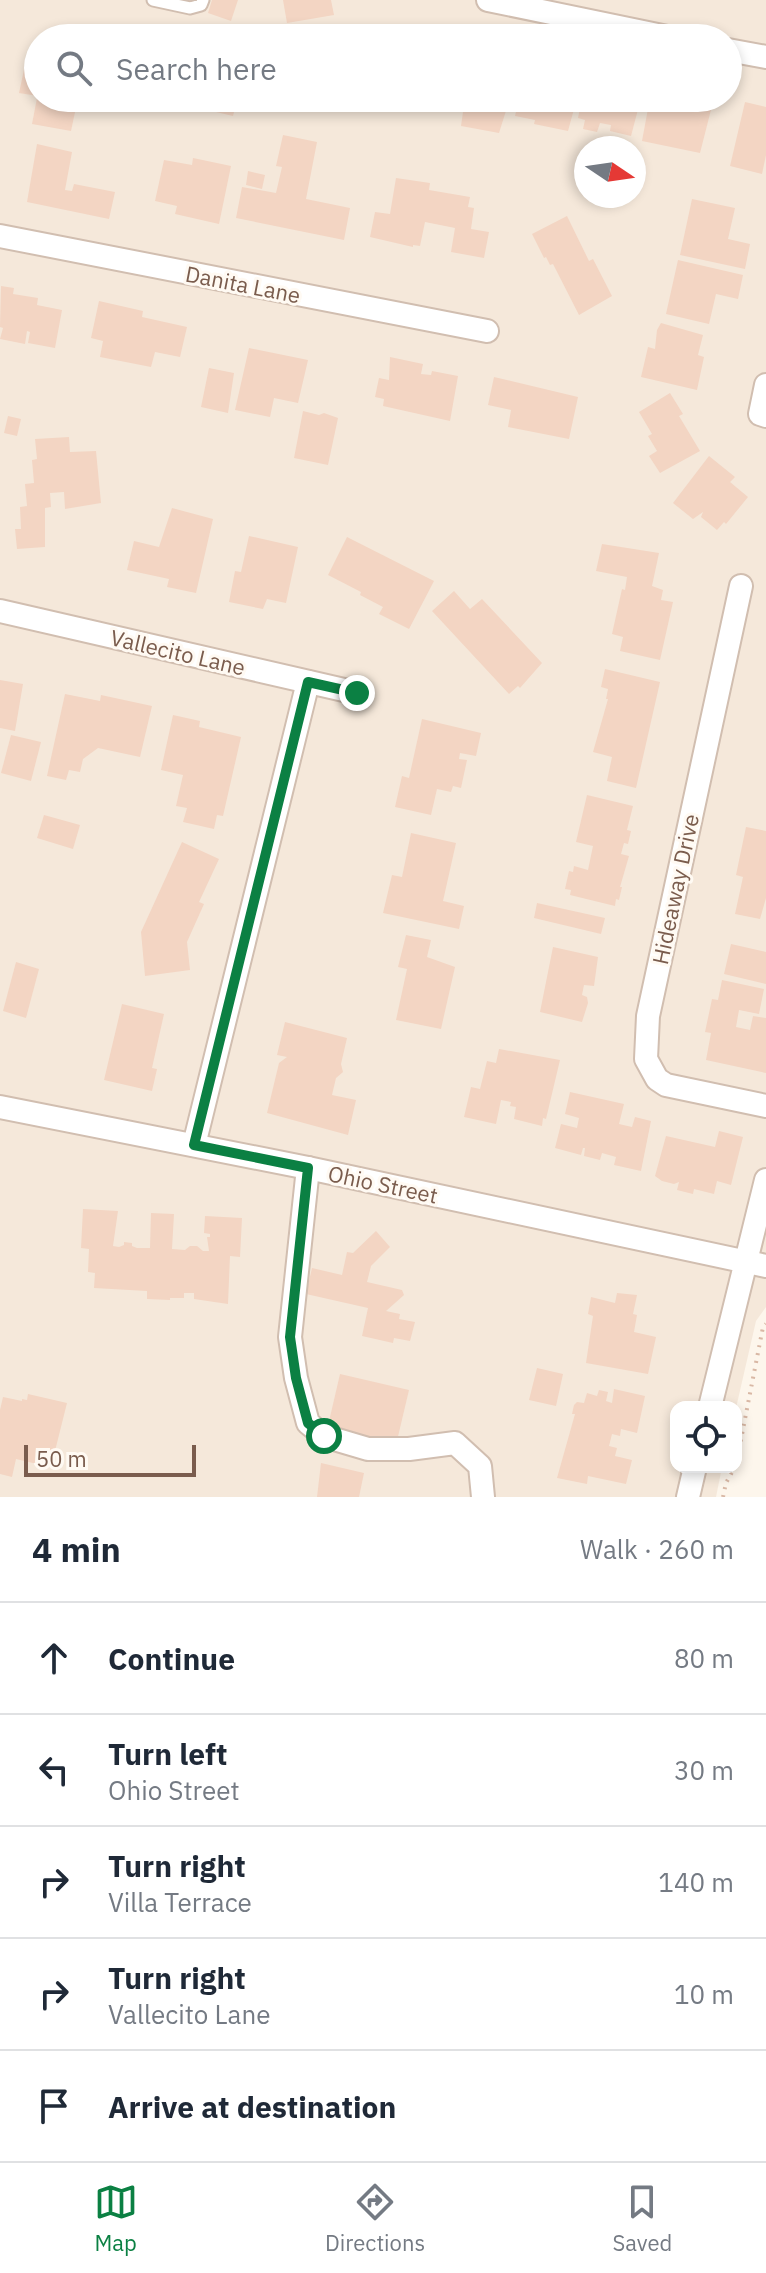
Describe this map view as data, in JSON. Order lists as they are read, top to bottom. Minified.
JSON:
{"streets":{"street":["Danita Lane","Vallecito Lane","Hideaway Drive","Ohio Street"]},"scale_bar":"50 m","north":"right","page":{"search":"Search here","scale":"50 m","heading":["4 min","Walk · 260 m"],"list":[["Continue","80 m"],["Turn left","Ohio Street","30 m"],["Turn right","Villa Terrace","140 m"],["Turn right","Vallecito Lane","10 m"],"Arrive at destination"],"nav":["Map","Directions","Saved"]}}
